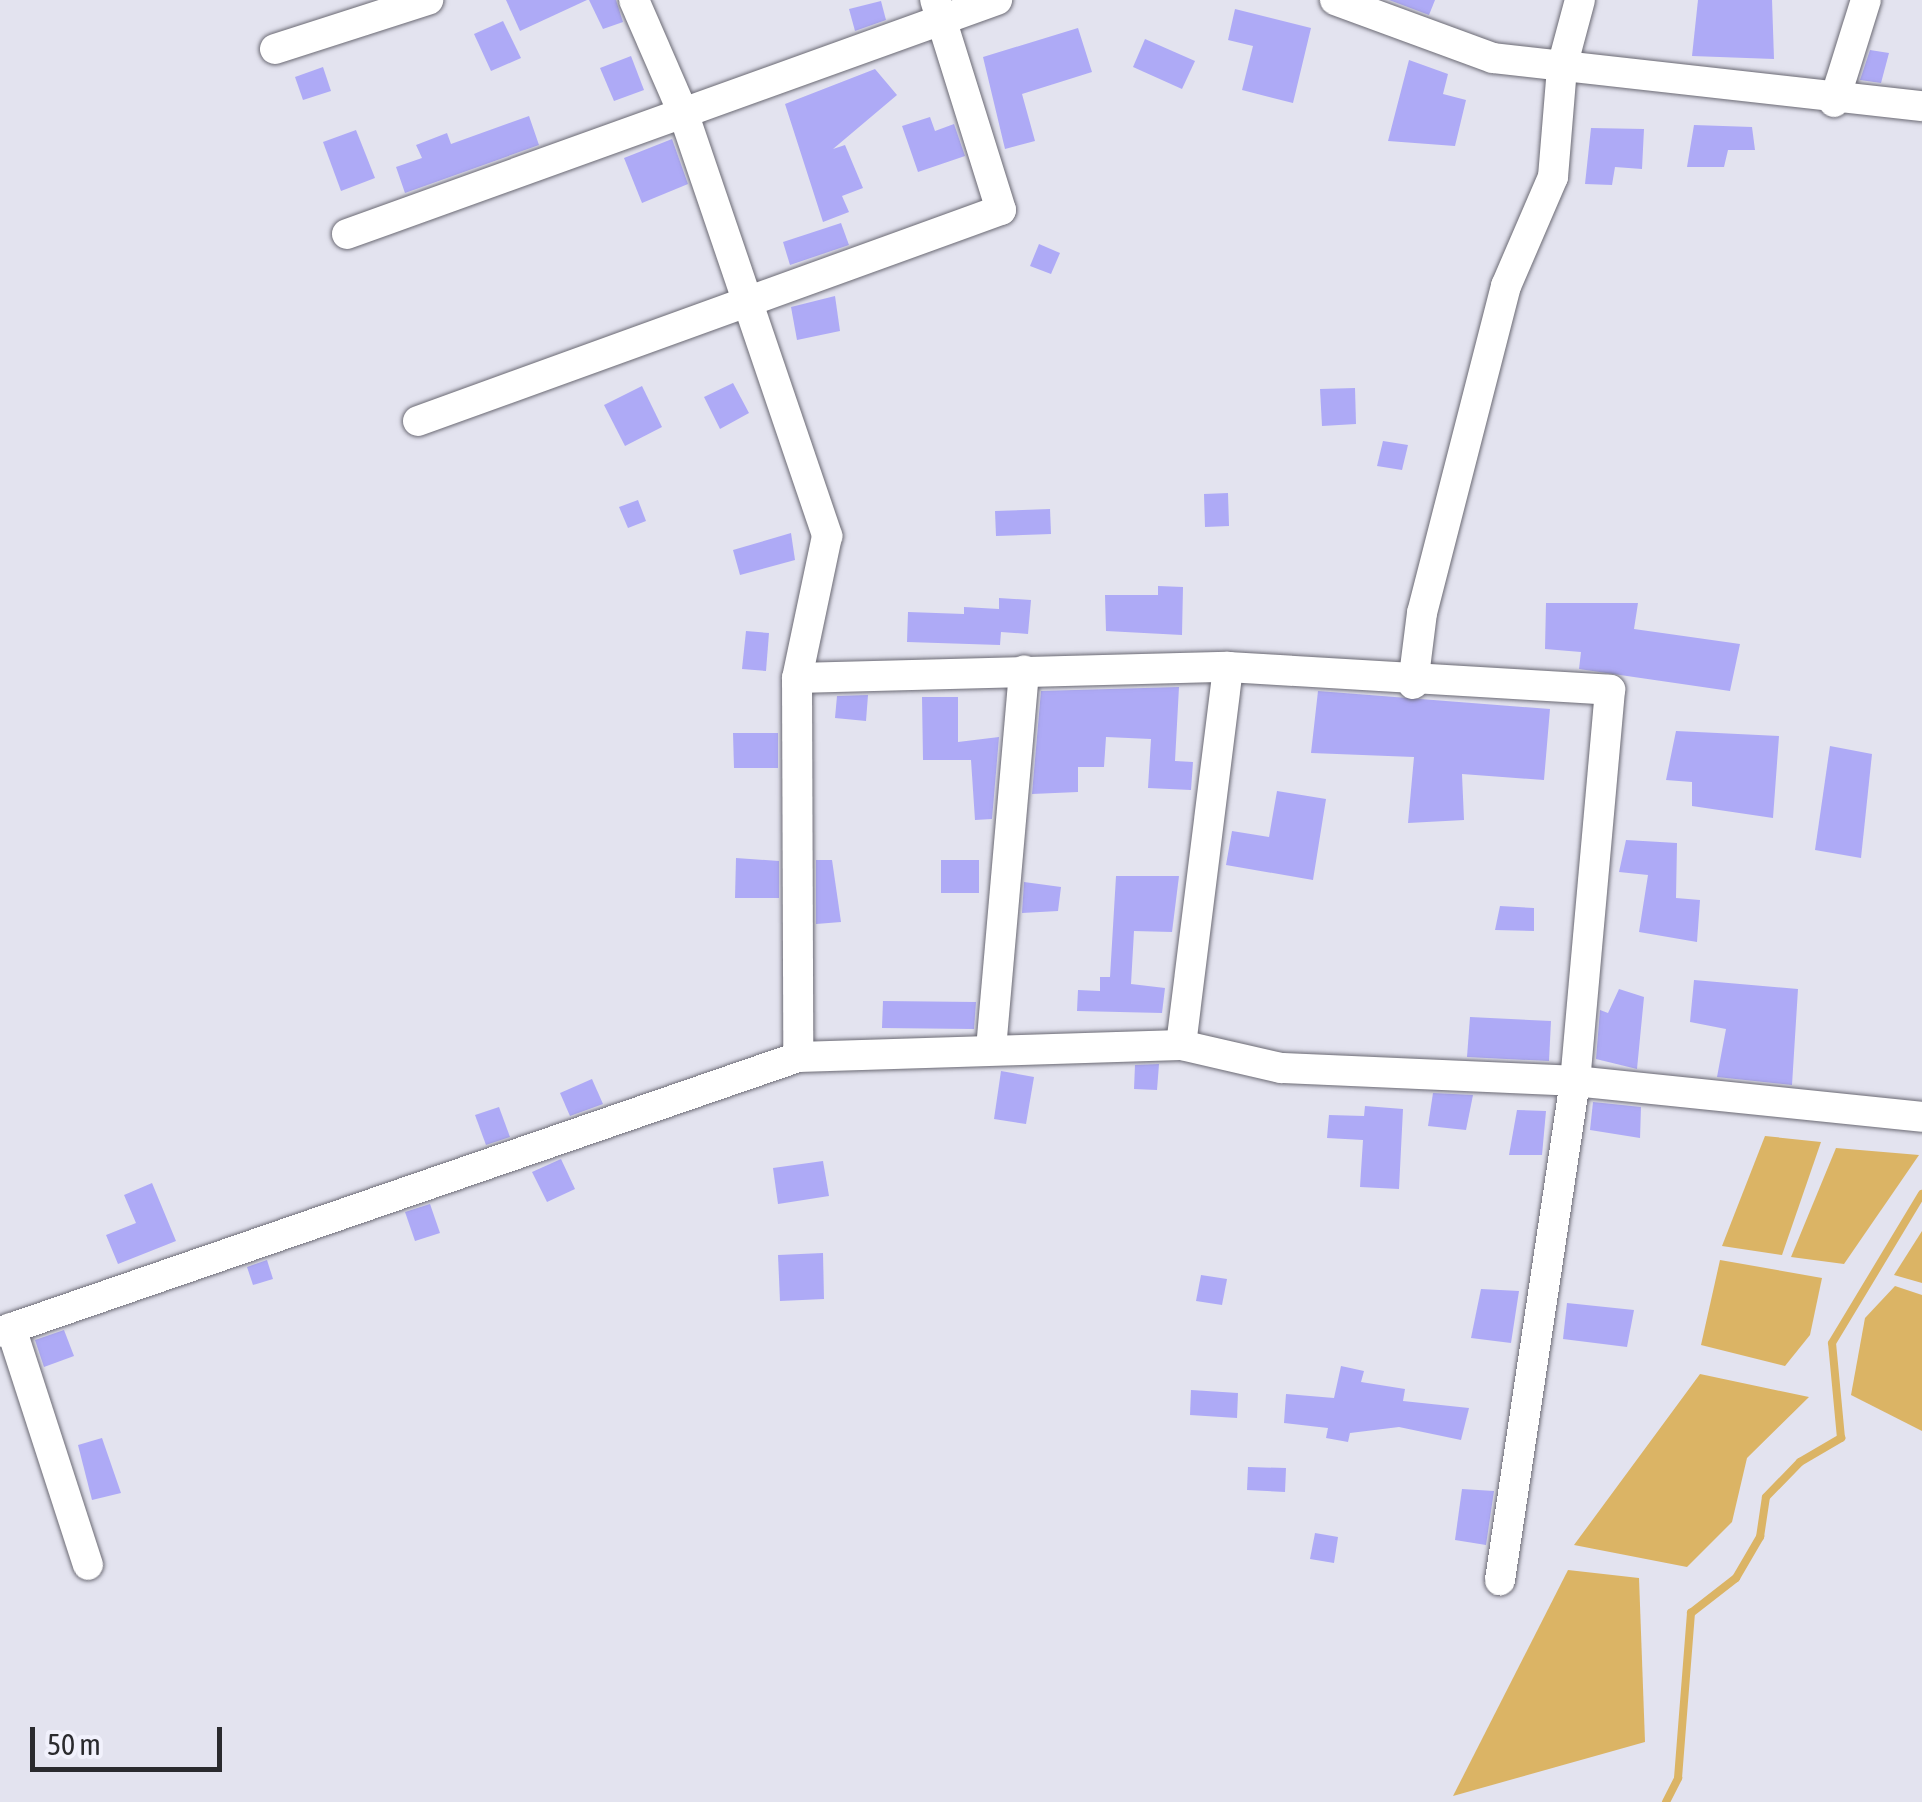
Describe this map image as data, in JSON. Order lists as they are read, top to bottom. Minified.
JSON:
{"scale_bar":"50 m"}
